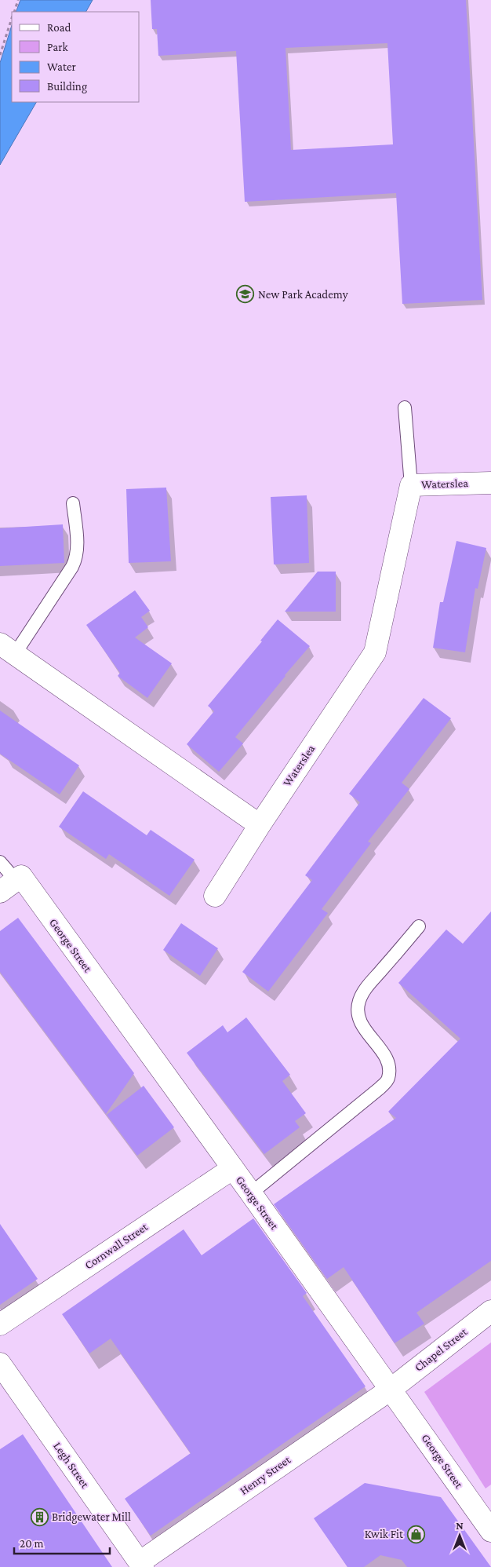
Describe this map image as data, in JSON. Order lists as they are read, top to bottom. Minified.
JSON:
{"streets":{"street":["Waterslea","George Street","Cornwall Street","Chapel Street","Legh Street","Henry Street"]},"crossings":[["George Street","Cornwall Street"],["George Street","Chapel Street"],["George Street","Henry Street"],["Chapel Street","Henry Street"],["Legh Street","Henry Street"]],"places":{"school or university":["New Park Academy"],"building":["Bridgewater Mill"],"shop":["Kwik Fit"]},"legend":["Road","Park","Water","Building"],"scale_bar":"20 m","north":"top"}
